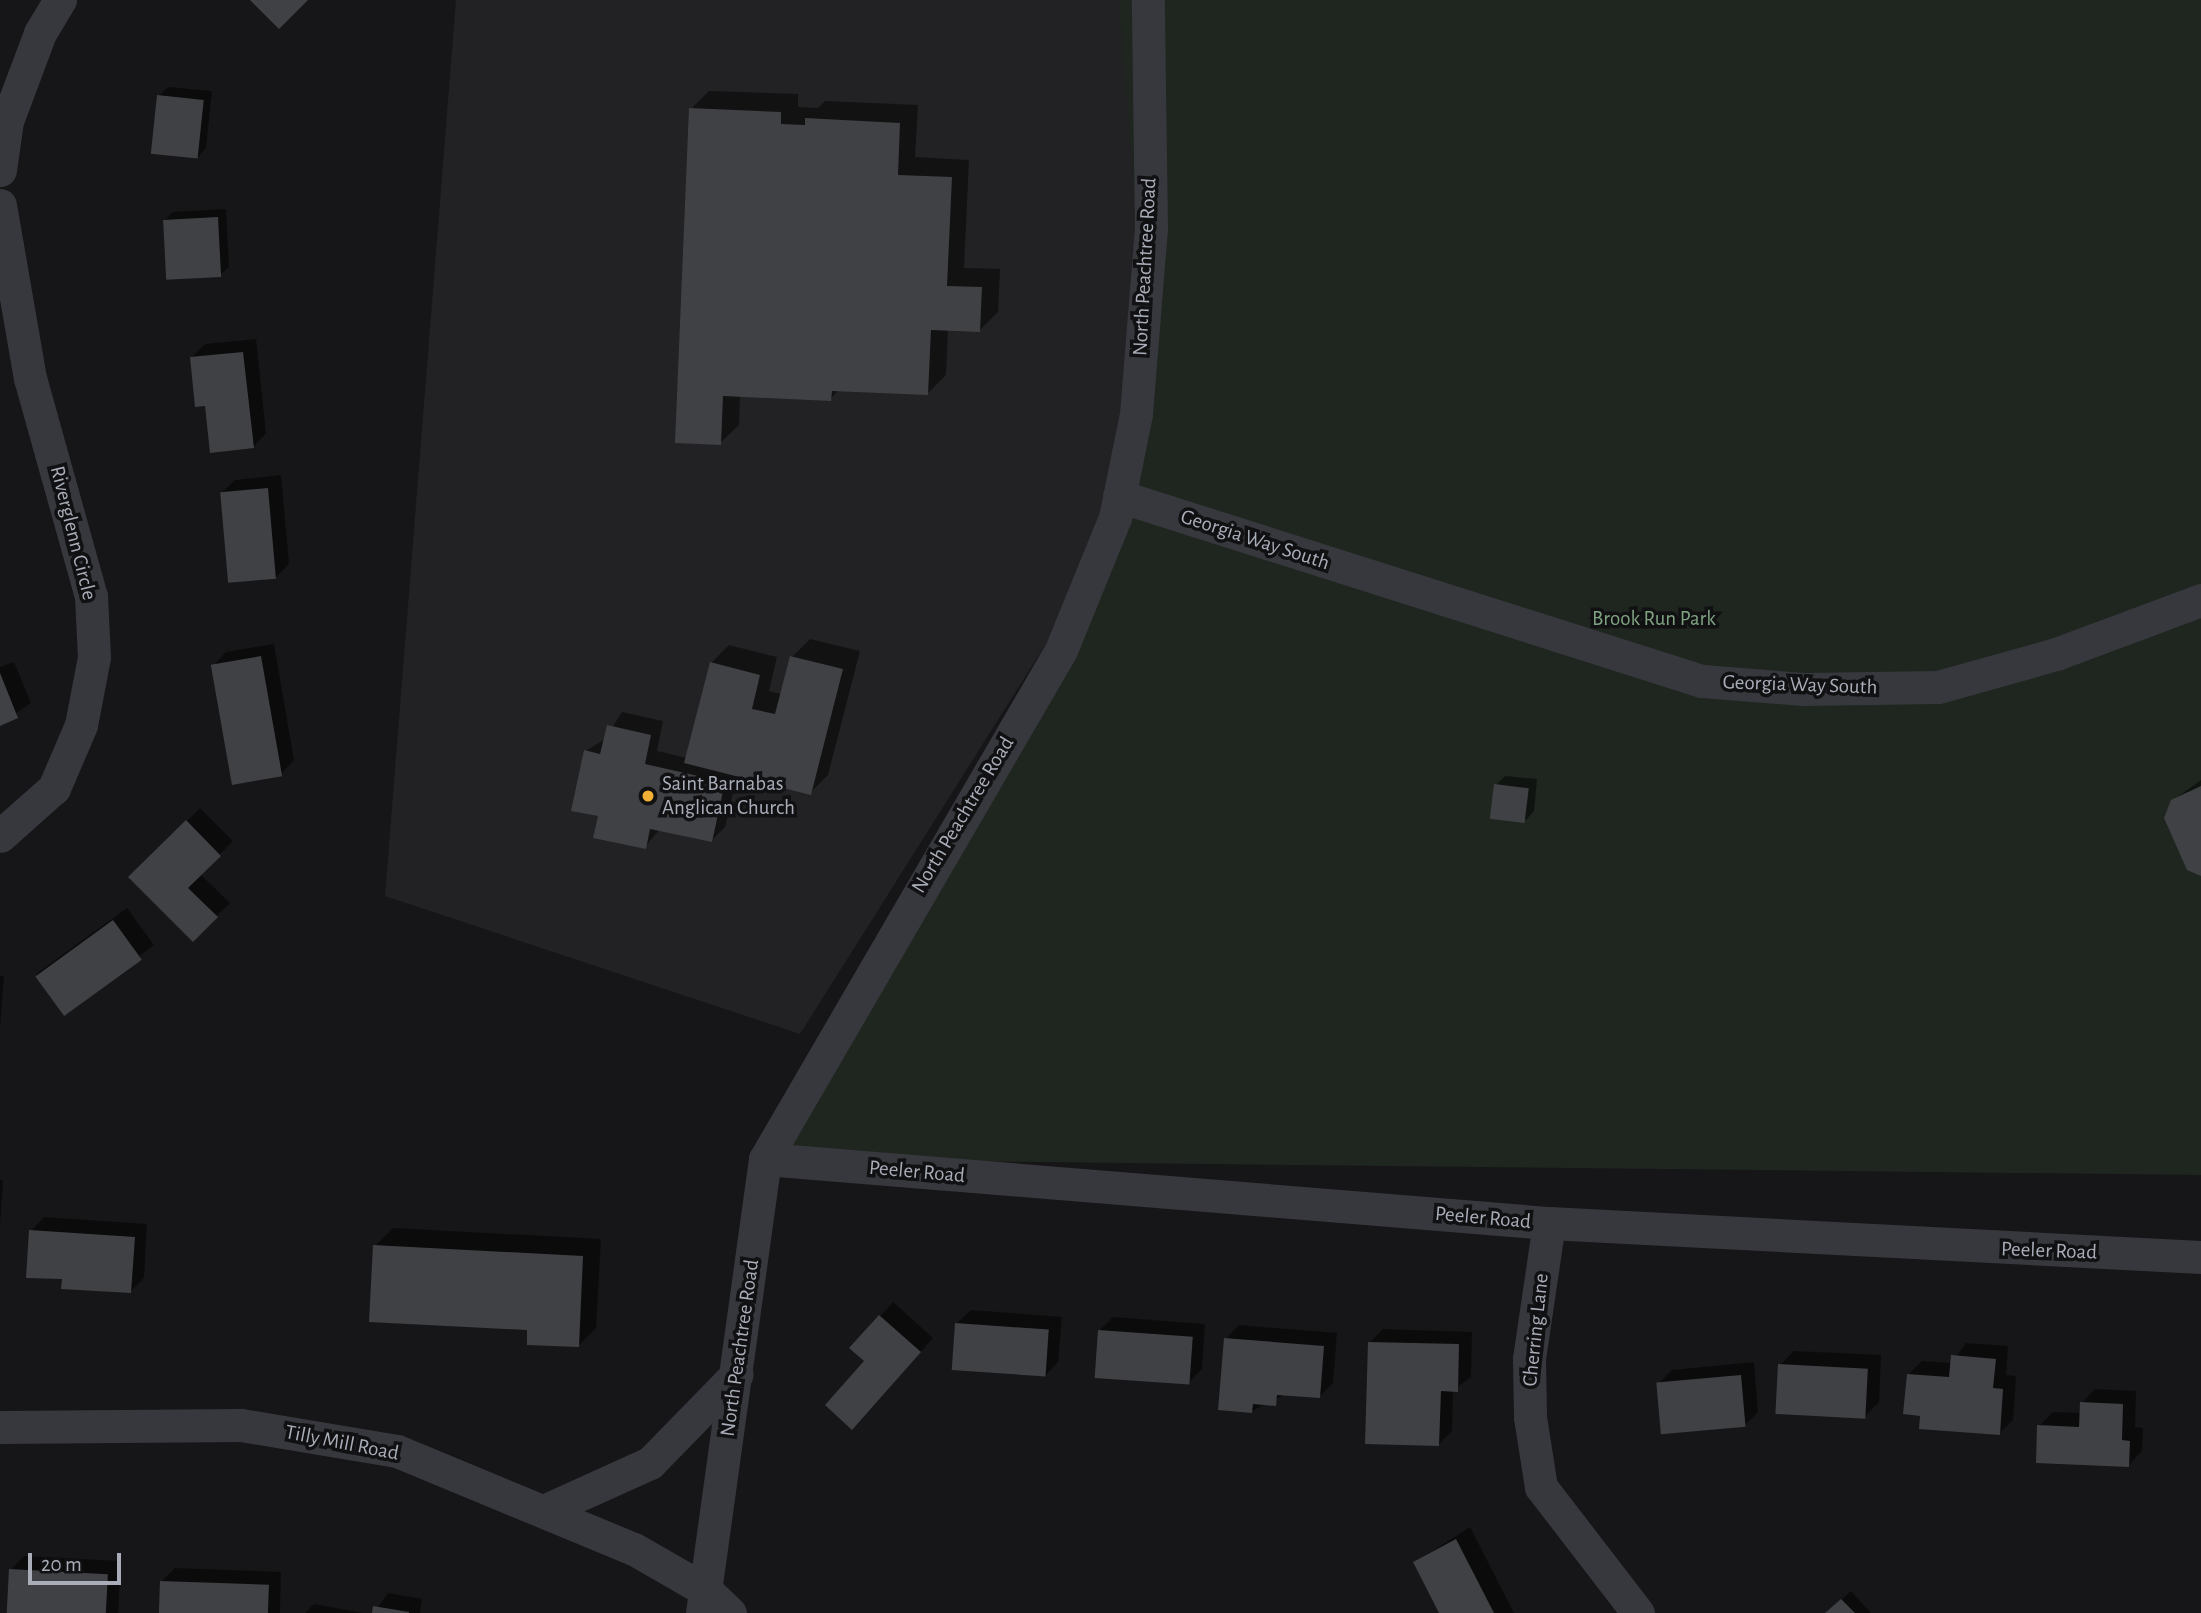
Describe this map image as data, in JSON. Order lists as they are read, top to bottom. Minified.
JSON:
{"streets":{"street":["North Peachtree Road","Riverglenn Circle","Georgia Way South","Peeler Road","Cherring Lane","Tilly Mill Road"]},"crossings":[["North Peachtree Road","Georgia Way South"],["North Peachtree Road","Peeler Road"],["North Peachtree Road","Tilly Mill Road"],["Peeler Road","Cherring Lane"]],"parks":["Brook Run Park"],"places":["Saint Barnabas Anglican Church"],"scale_bar":"20 m"}
